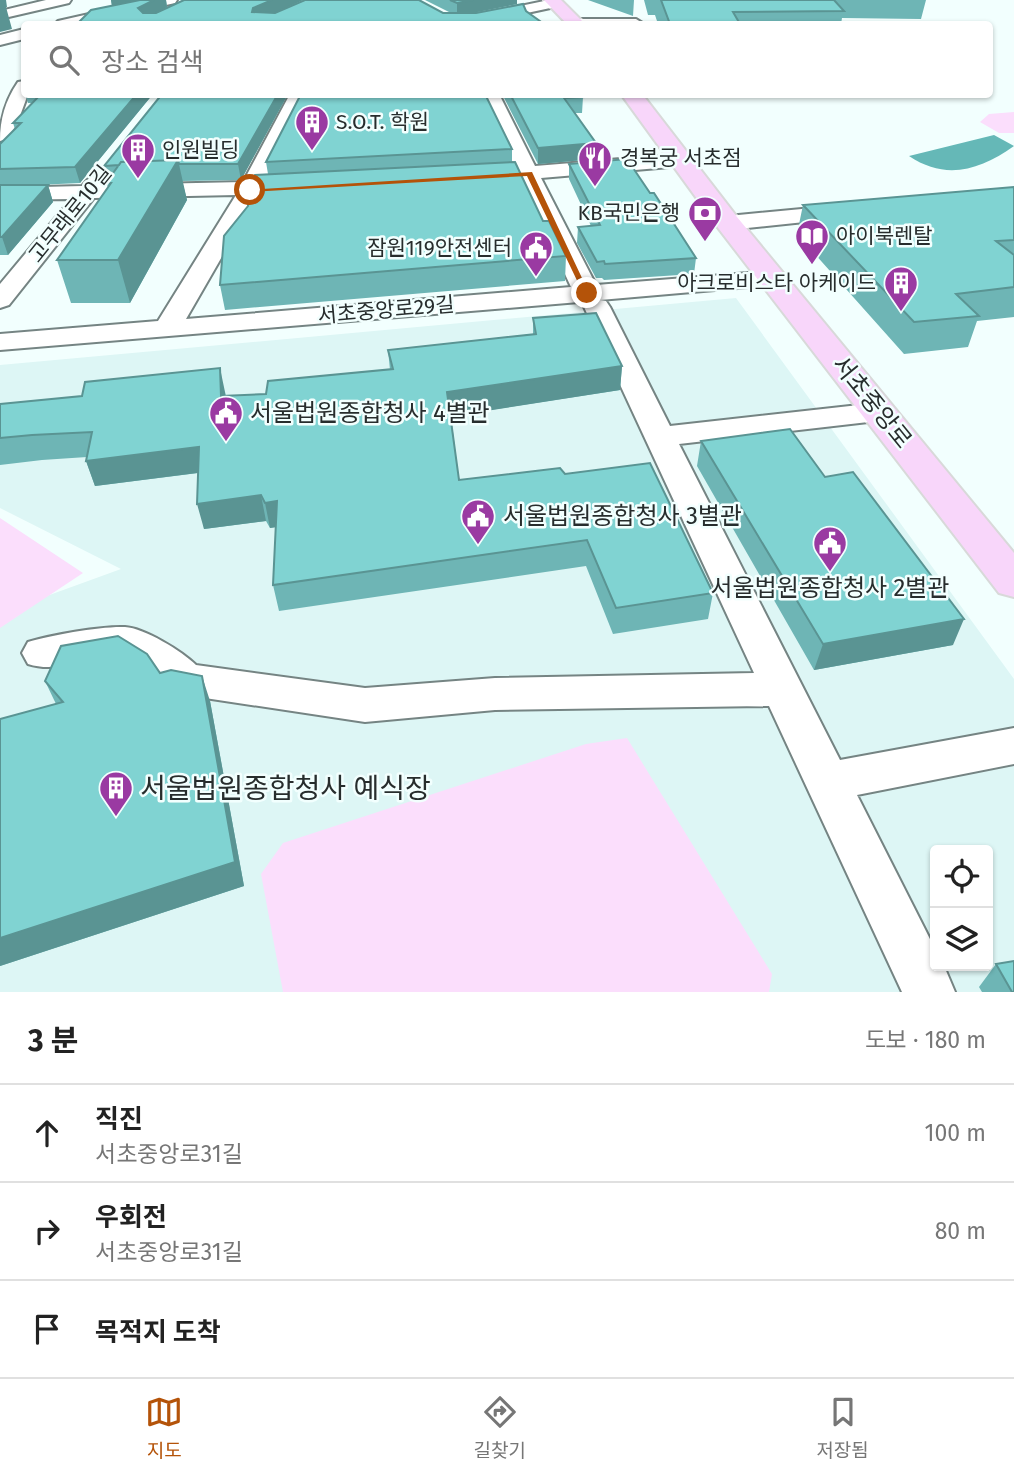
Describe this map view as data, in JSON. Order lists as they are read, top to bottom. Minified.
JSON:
{"streets":{"main road":["서초중앙로"],"street":["고무래로10길","서초중앙로29길"]},"crossings":[["서초중앙로29길","서초중앙로"]],"places":{"building":["S.O.T. 학원","인원빌딩","아크로비스타 아케이드","서울법원종합청사 예식장"],"restaurant":["경복궁 서초점"],"bank":["KB국민은행"],"library":["아이북렌탈"],"public building":["잠원119안전센터","서울법원종합청사 4별관","서울법원종합청사 3별관","서울법원종합청사 2별관"]},"page":{"search":"장소 검색","heading":["3 분","도보 · 180 m"],"list":[["직진","서초중앙로31길","100 m"],["우회전","서초중앙로31길","80 m"],"목적지 도착"],"nav":["지도","길찾기","저장됨"]}}
